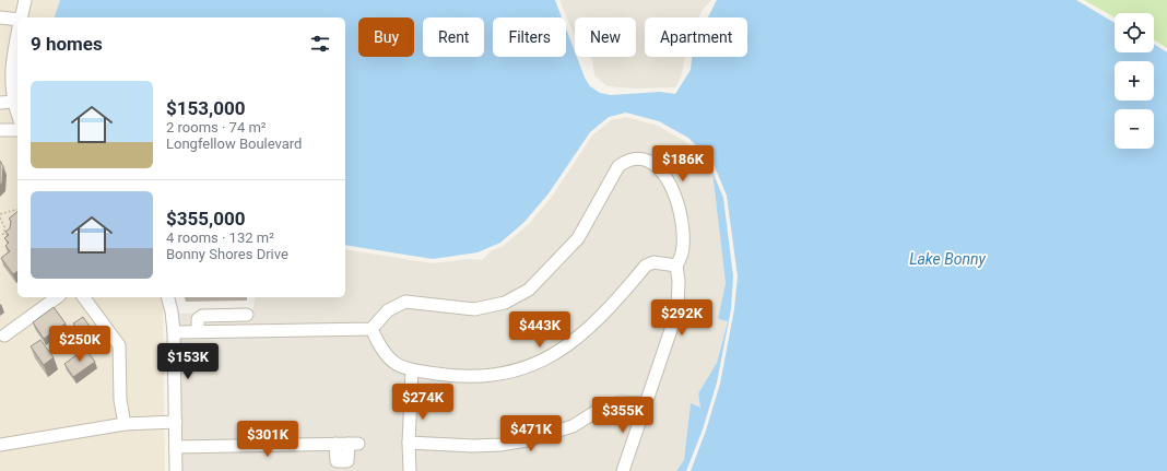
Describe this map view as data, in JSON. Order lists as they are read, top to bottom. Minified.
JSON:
{"water":["Lake Bonny"],"page":{"map_buttons":["+","−"],"chip":["Buy","Rent","Filters","New","Apartment"],"heading":"9 homes","list":[{"name":"$153,000","note":"2 rooms · 74 m² · Longfellow Boulevard"},{"name":"$355,000","note":"4 rooms · 132 m² · Bonny Shores Drive"}],"price":["$186K","$292K","$443K","$250K","$153K","$274K","$355K","$471K","$301K"]}}
